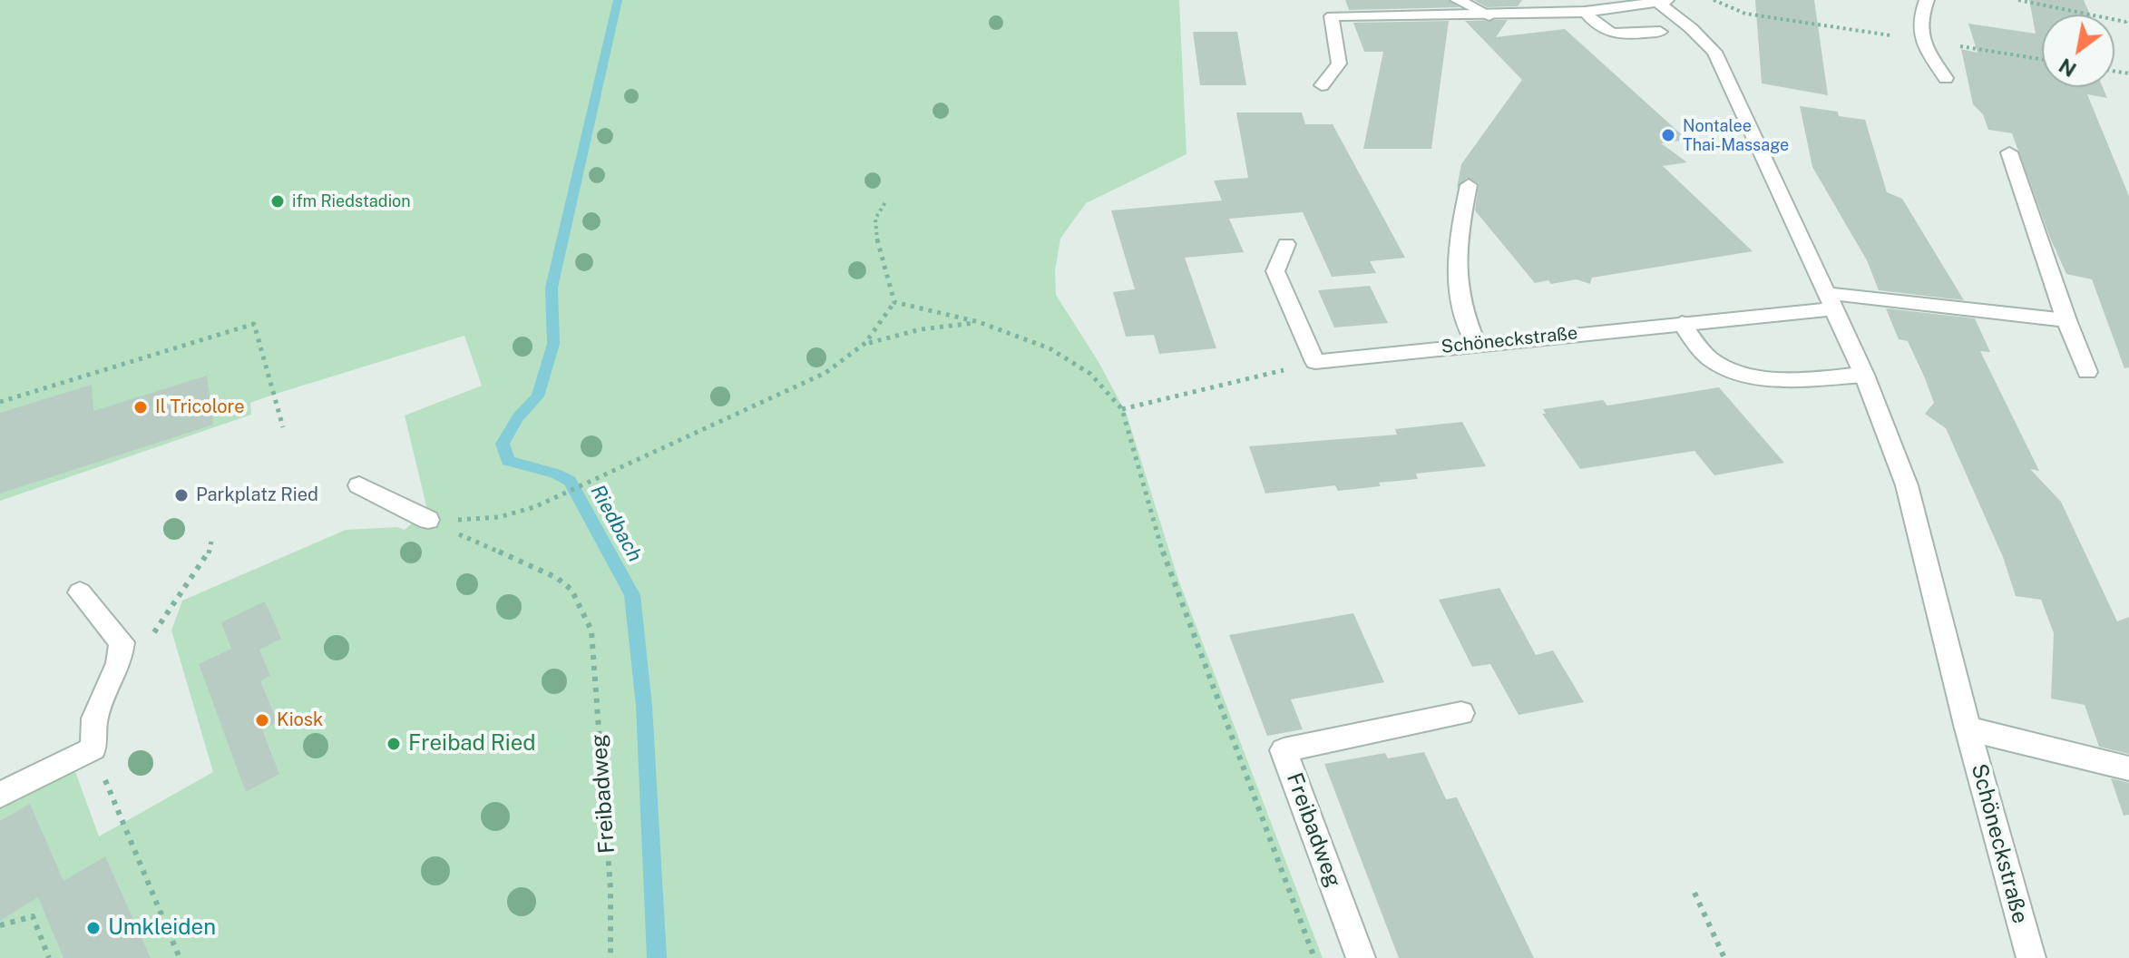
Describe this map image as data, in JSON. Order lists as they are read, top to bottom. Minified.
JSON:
{"streets":{"street":["Schöneckstraße","Freibadweg"]},"water":["Riedbach"],"places":["Nontalee Thai-Massage","ifm Riedstadion","Il Tricolore","Parkplatz Ried","Kiosk","Freibad Ried","Umkleiden"],"north":"bottom left"}
